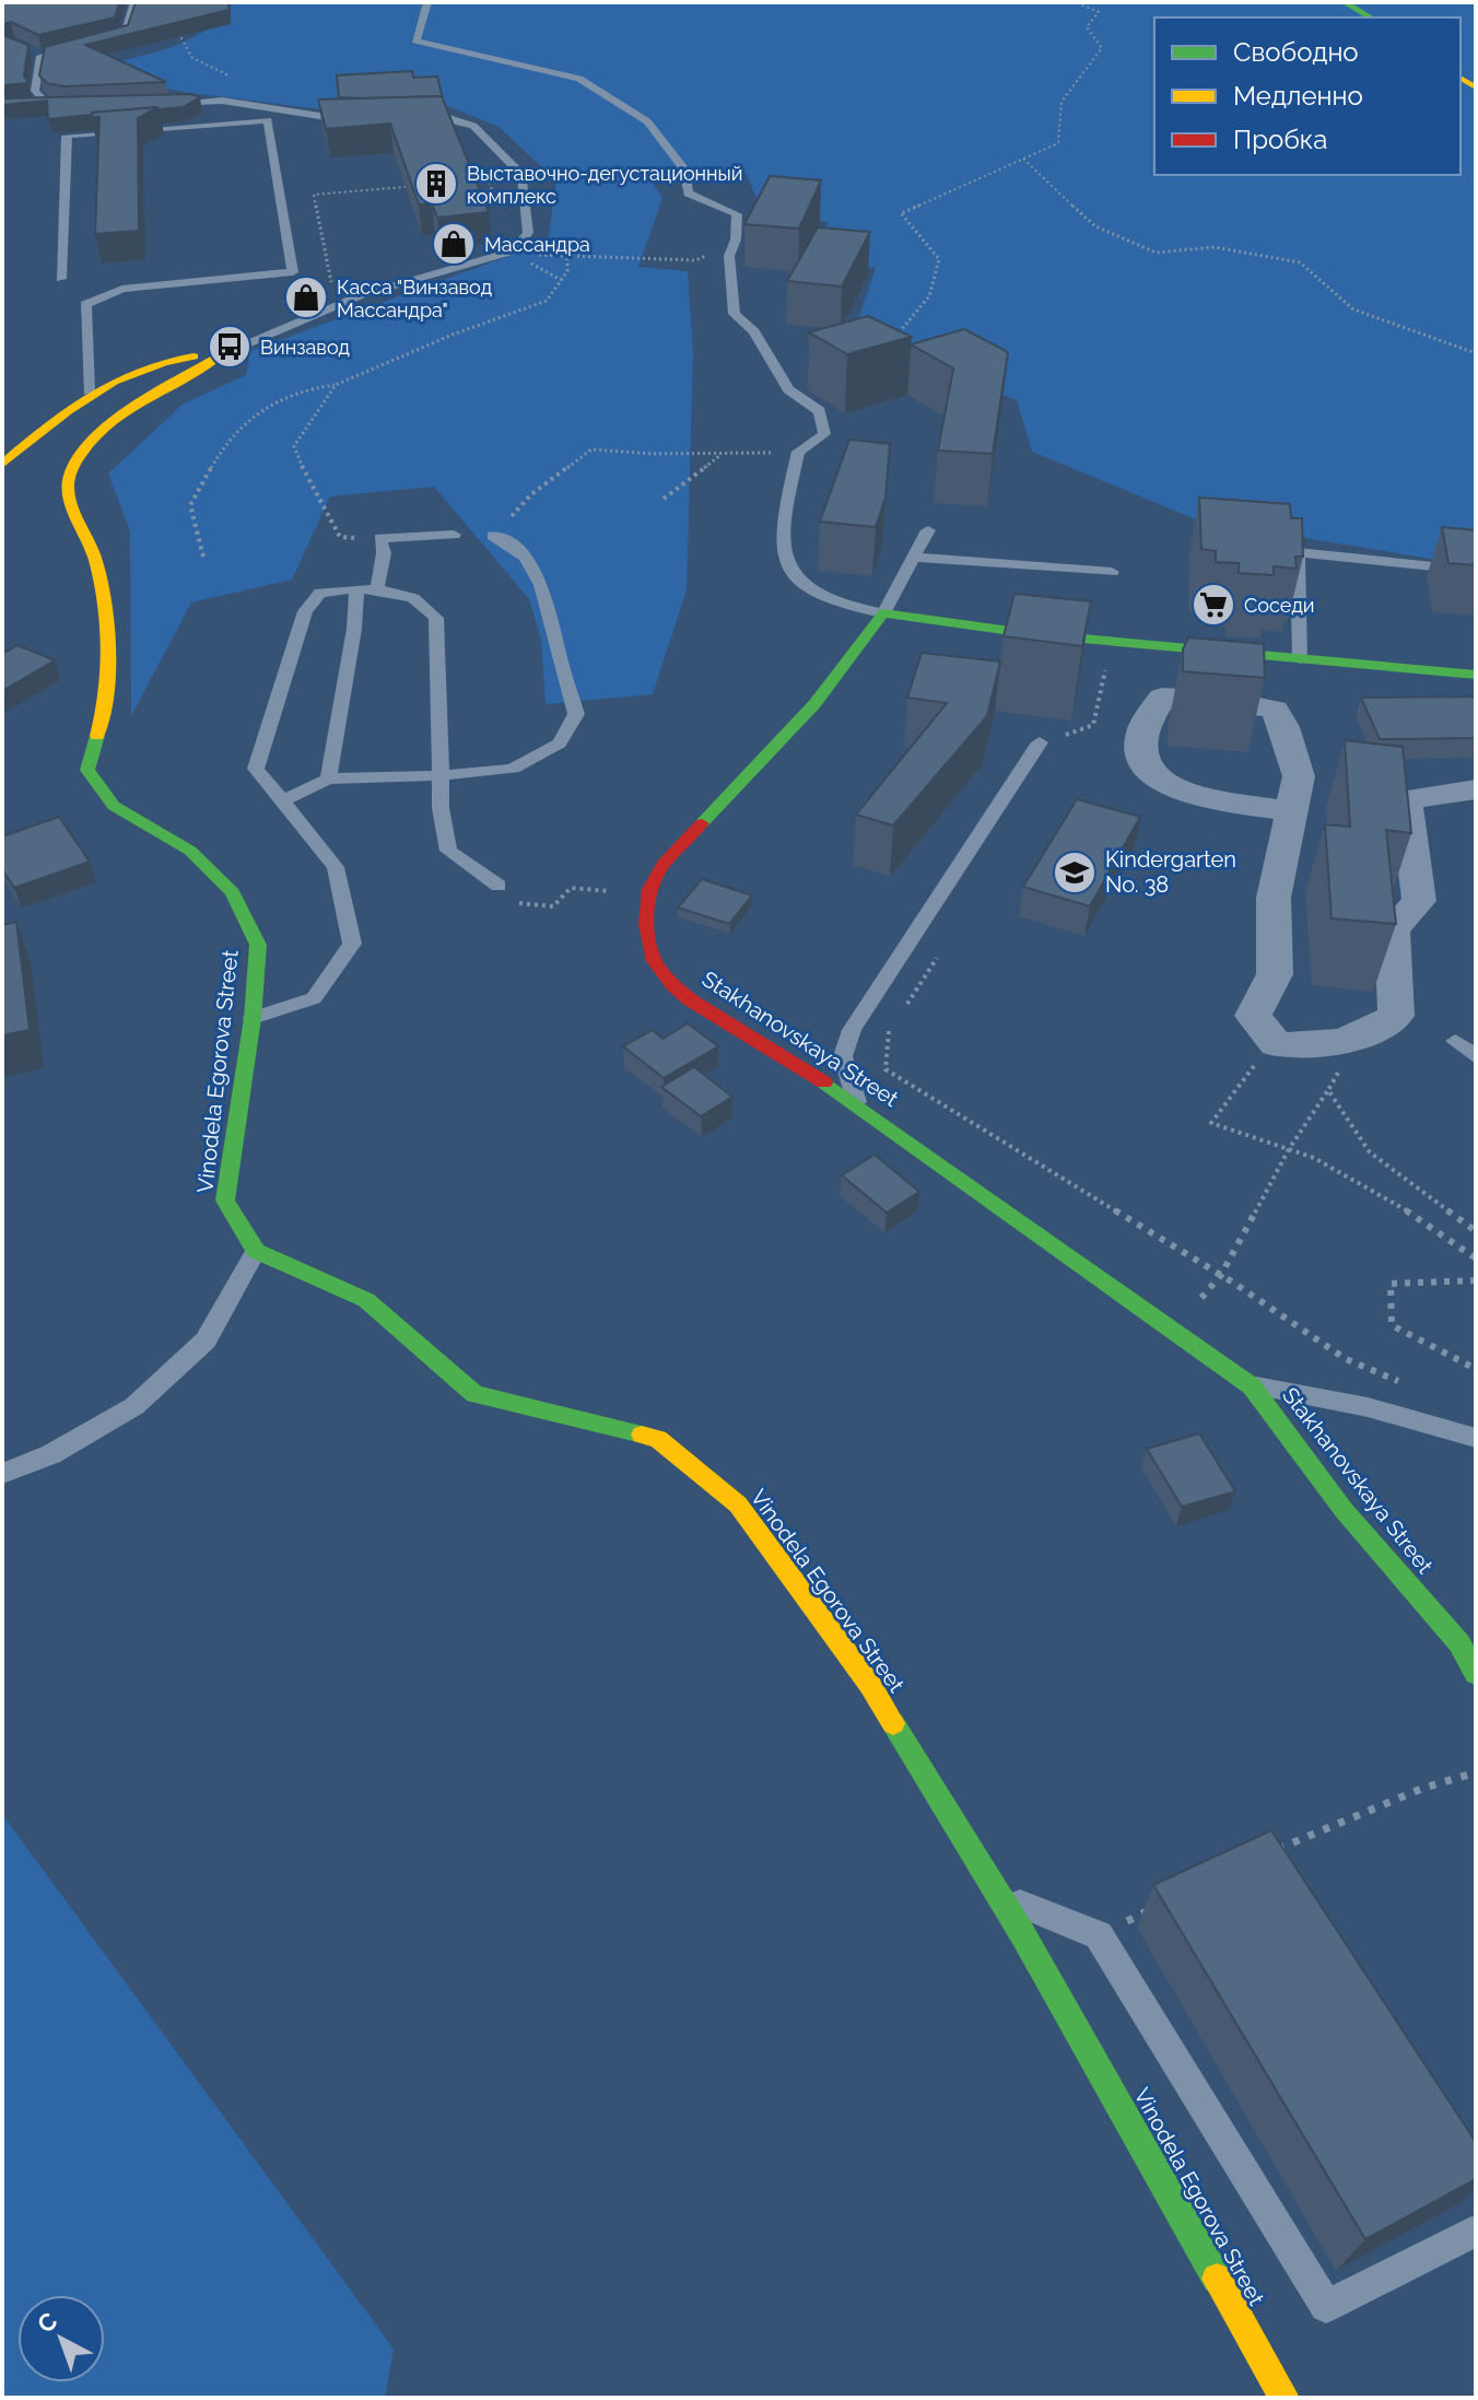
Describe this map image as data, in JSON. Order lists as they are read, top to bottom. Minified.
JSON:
{"streets":{"main road":["Stakhanovskaya Street","Vinodela Egorova Street"]},"places":{"building":["Выставочно-дегустационный комплекс"],"shop":["Массандра","Касса \"Винзавод Массандра\""],"bus stop":["Винзавод"],"supermarket":["Соседи"],"school or university":["Kindergarten No. 38"]},"legend":["Свободно","Медленно","Пробка"],"north":"top left"}
